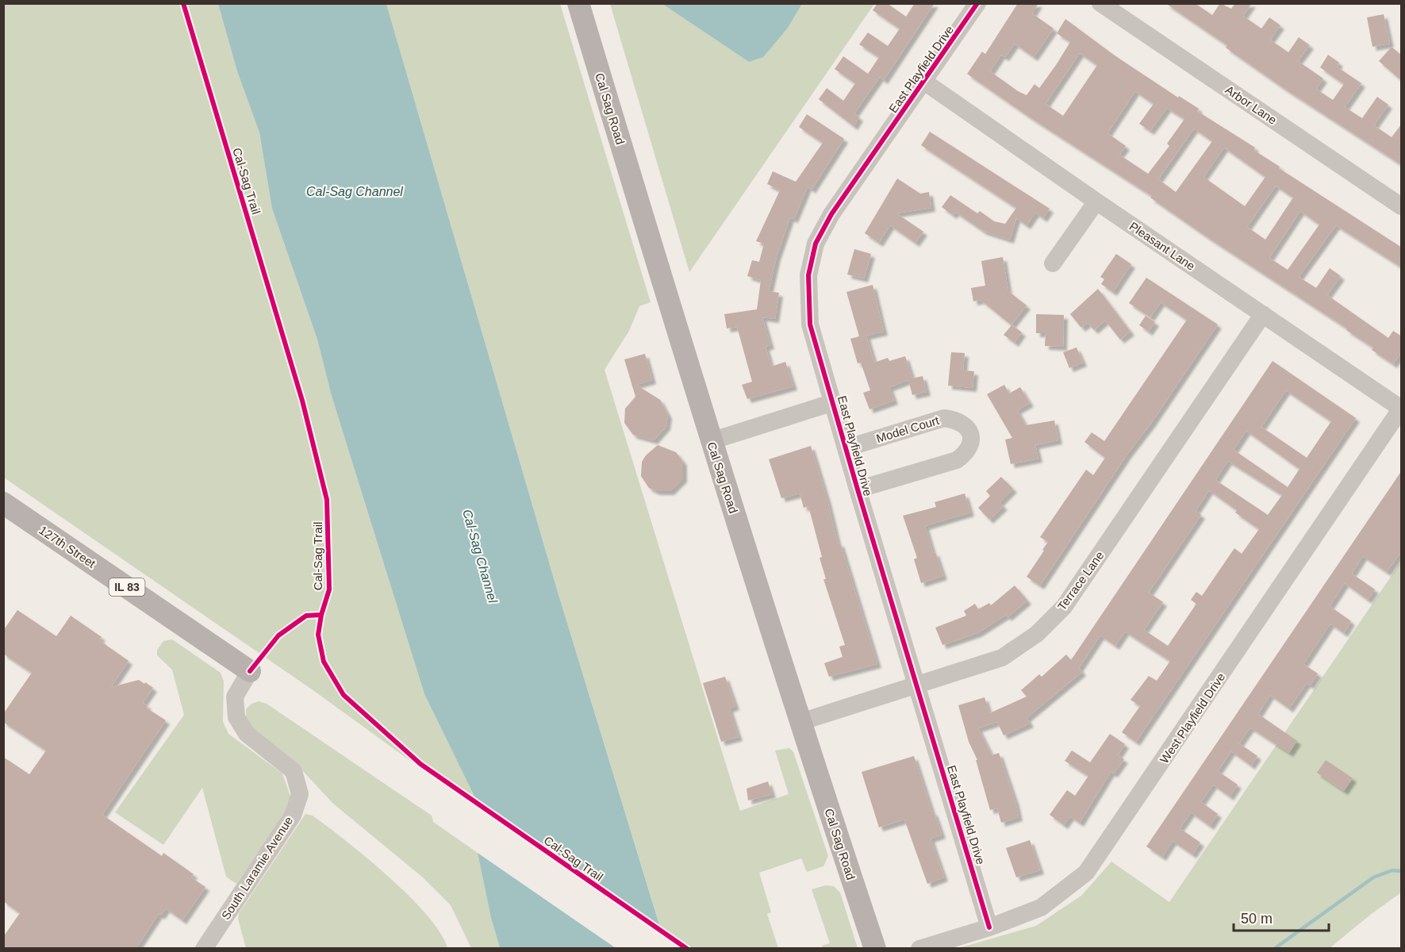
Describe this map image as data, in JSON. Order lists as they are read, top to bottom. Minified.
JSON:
{"streets":{"main road":["Cal Sag Road","127th Street","IL 83"],"street":["East Playfield Drive","Arbor Lane","Pleasant Lane","Model Court","Terrace Lane","West Playfield Drive","South Laramie Avenue"],"cycle path":["Cal-Sag Trail"]},"crossings":[["East Playfield Drive","Cal Sag Road"],["East Playfield Drive","Pleasant Lane"],["East Playfield Drive","Model Court"],["East Playfield Drive","Terrace Lane"],["East Playfield Drive","West Playfield Drive"],["Cal Sag Road","Terrace Lane"],["Pleasant Lane","Terrace Lane"],["Pleasant Lane","West Playfield Drive"],["127th Street","South Laramie Avenue"]],"water":["Cal-Sag Channel"],"scale_bar":"50 m"}
